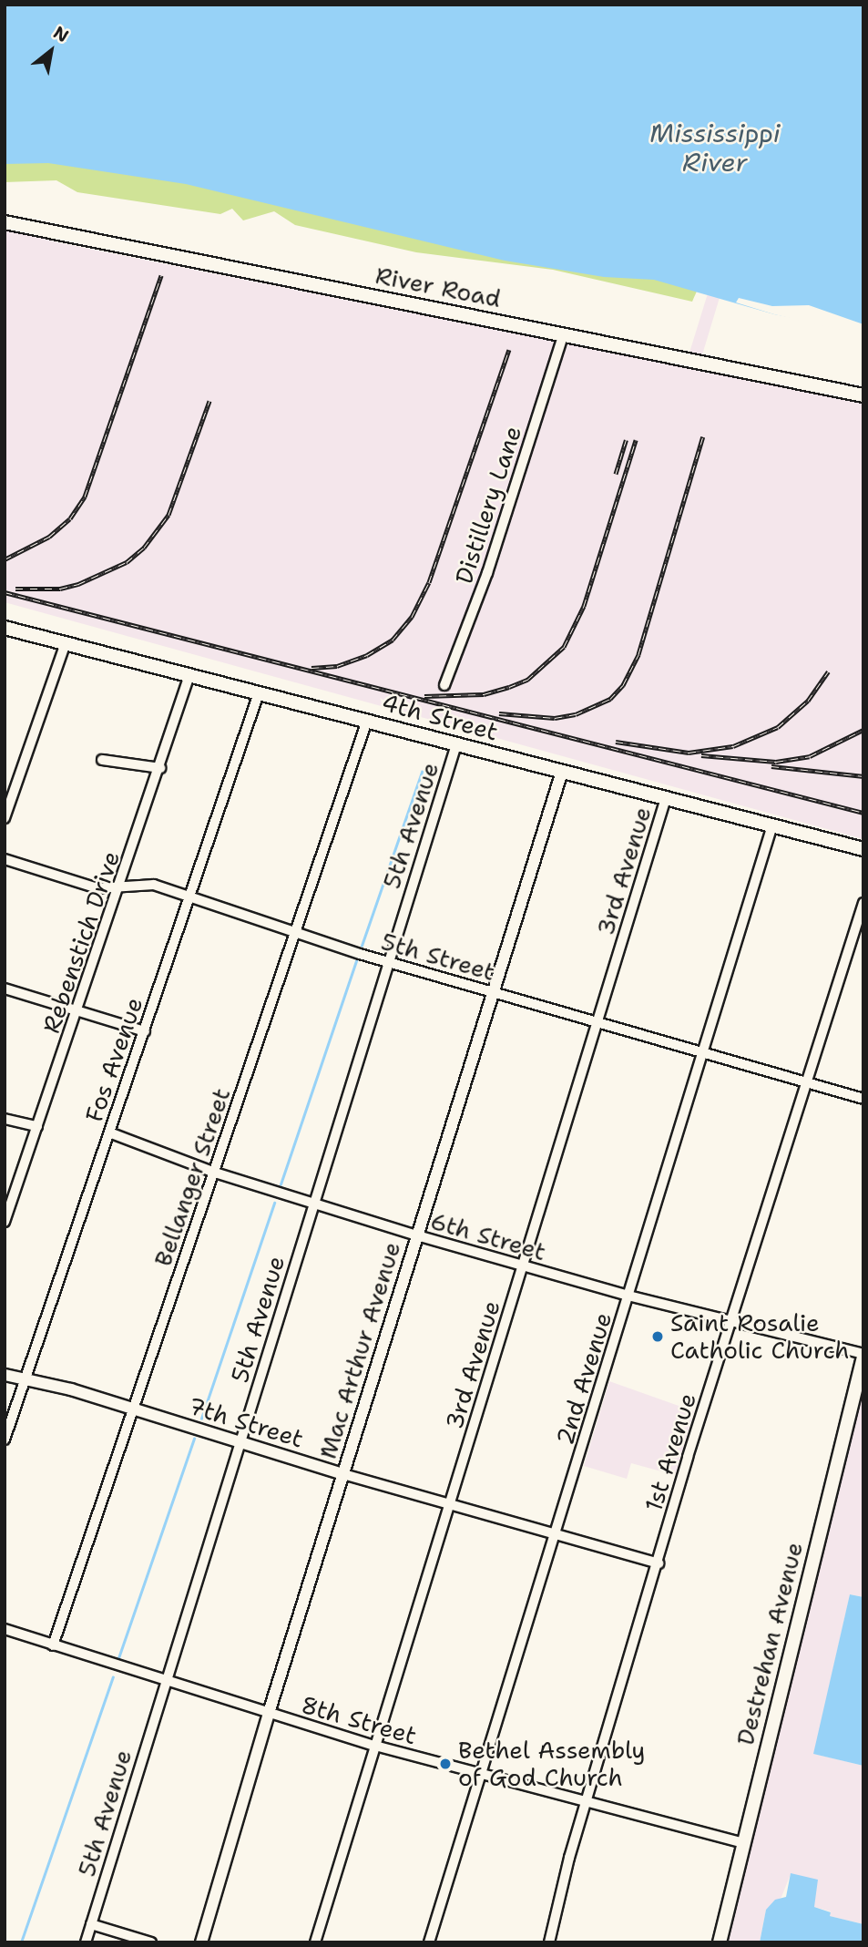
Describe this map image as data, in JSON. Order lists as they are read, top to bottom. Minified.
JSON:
{"streets":{"main road":["River Road","4th Street","Destrehan Avenue"],"street":["Distillery Lane","5th Avenue","3rd Avenue","Rebenstich Drive","5th Street","Fos Avenue","Bellanger Street","6th Street","Mac Arthur Avenue","2nd Avenue","7th Street","1st Avenue","8th Street"]},"crossings":[["River Road","Distillery Lane"],["4th Street","5th Avenue"],["4th Street","3rd Avenue"],["4th Street","Rebenstich Drive"],["4th Street","Fos Avenue"],["4th Street","Bellanger Street"],["4th Street","Mac Arthur Avenue"],["4th Street","2nd Avenue"],["5th Avenue","5th Street"],["5th Avenue","6th Street"],["5th Avenue","7th Street"],["5th Avenue","8th Street"],["3rd Avenue","5th Street"],["3rd Avenue","6th Street"],["3rd Avenue","7th Street"],["3rd Avenue","8th Street"],["Rebenstich Drive","5th Street"],["5th Street","Fos Avenue"],["5th Street","Bellanger Street"],["5th Street","Mac Arthur Avenue"],["5th Street","2nd Avenue"],["5th Street","1st Avenue"],["Fos Avenue","6th Street"],["Fos Avenue","7th Street"],["Bellanger Street","6th Street"],["Bellanger Street","7th Street"],["Bellanger Street","8th Street"],["6th Street","Mac Arthur Avenue"],["6th Street","2nd Avenue"],["6th Street","1st Avenue"],["6th Street","Destrehan Avenue"],["Mac Arthur Avenue","7th Street"],["Mac Arthur Avenue","8th Street"],["2nd Avenue","7th Street"],["2nd Avenue","8th Street"],["7th Street","1st Avenue"],["1st Avenue","8th Street"],["Destrehan Avenue","8th Street"]],"water":["Mississippi River"],"places":["Saint Rosalie Catholic Church","Bethel Assembly of God Church"],"north":"top right"}
